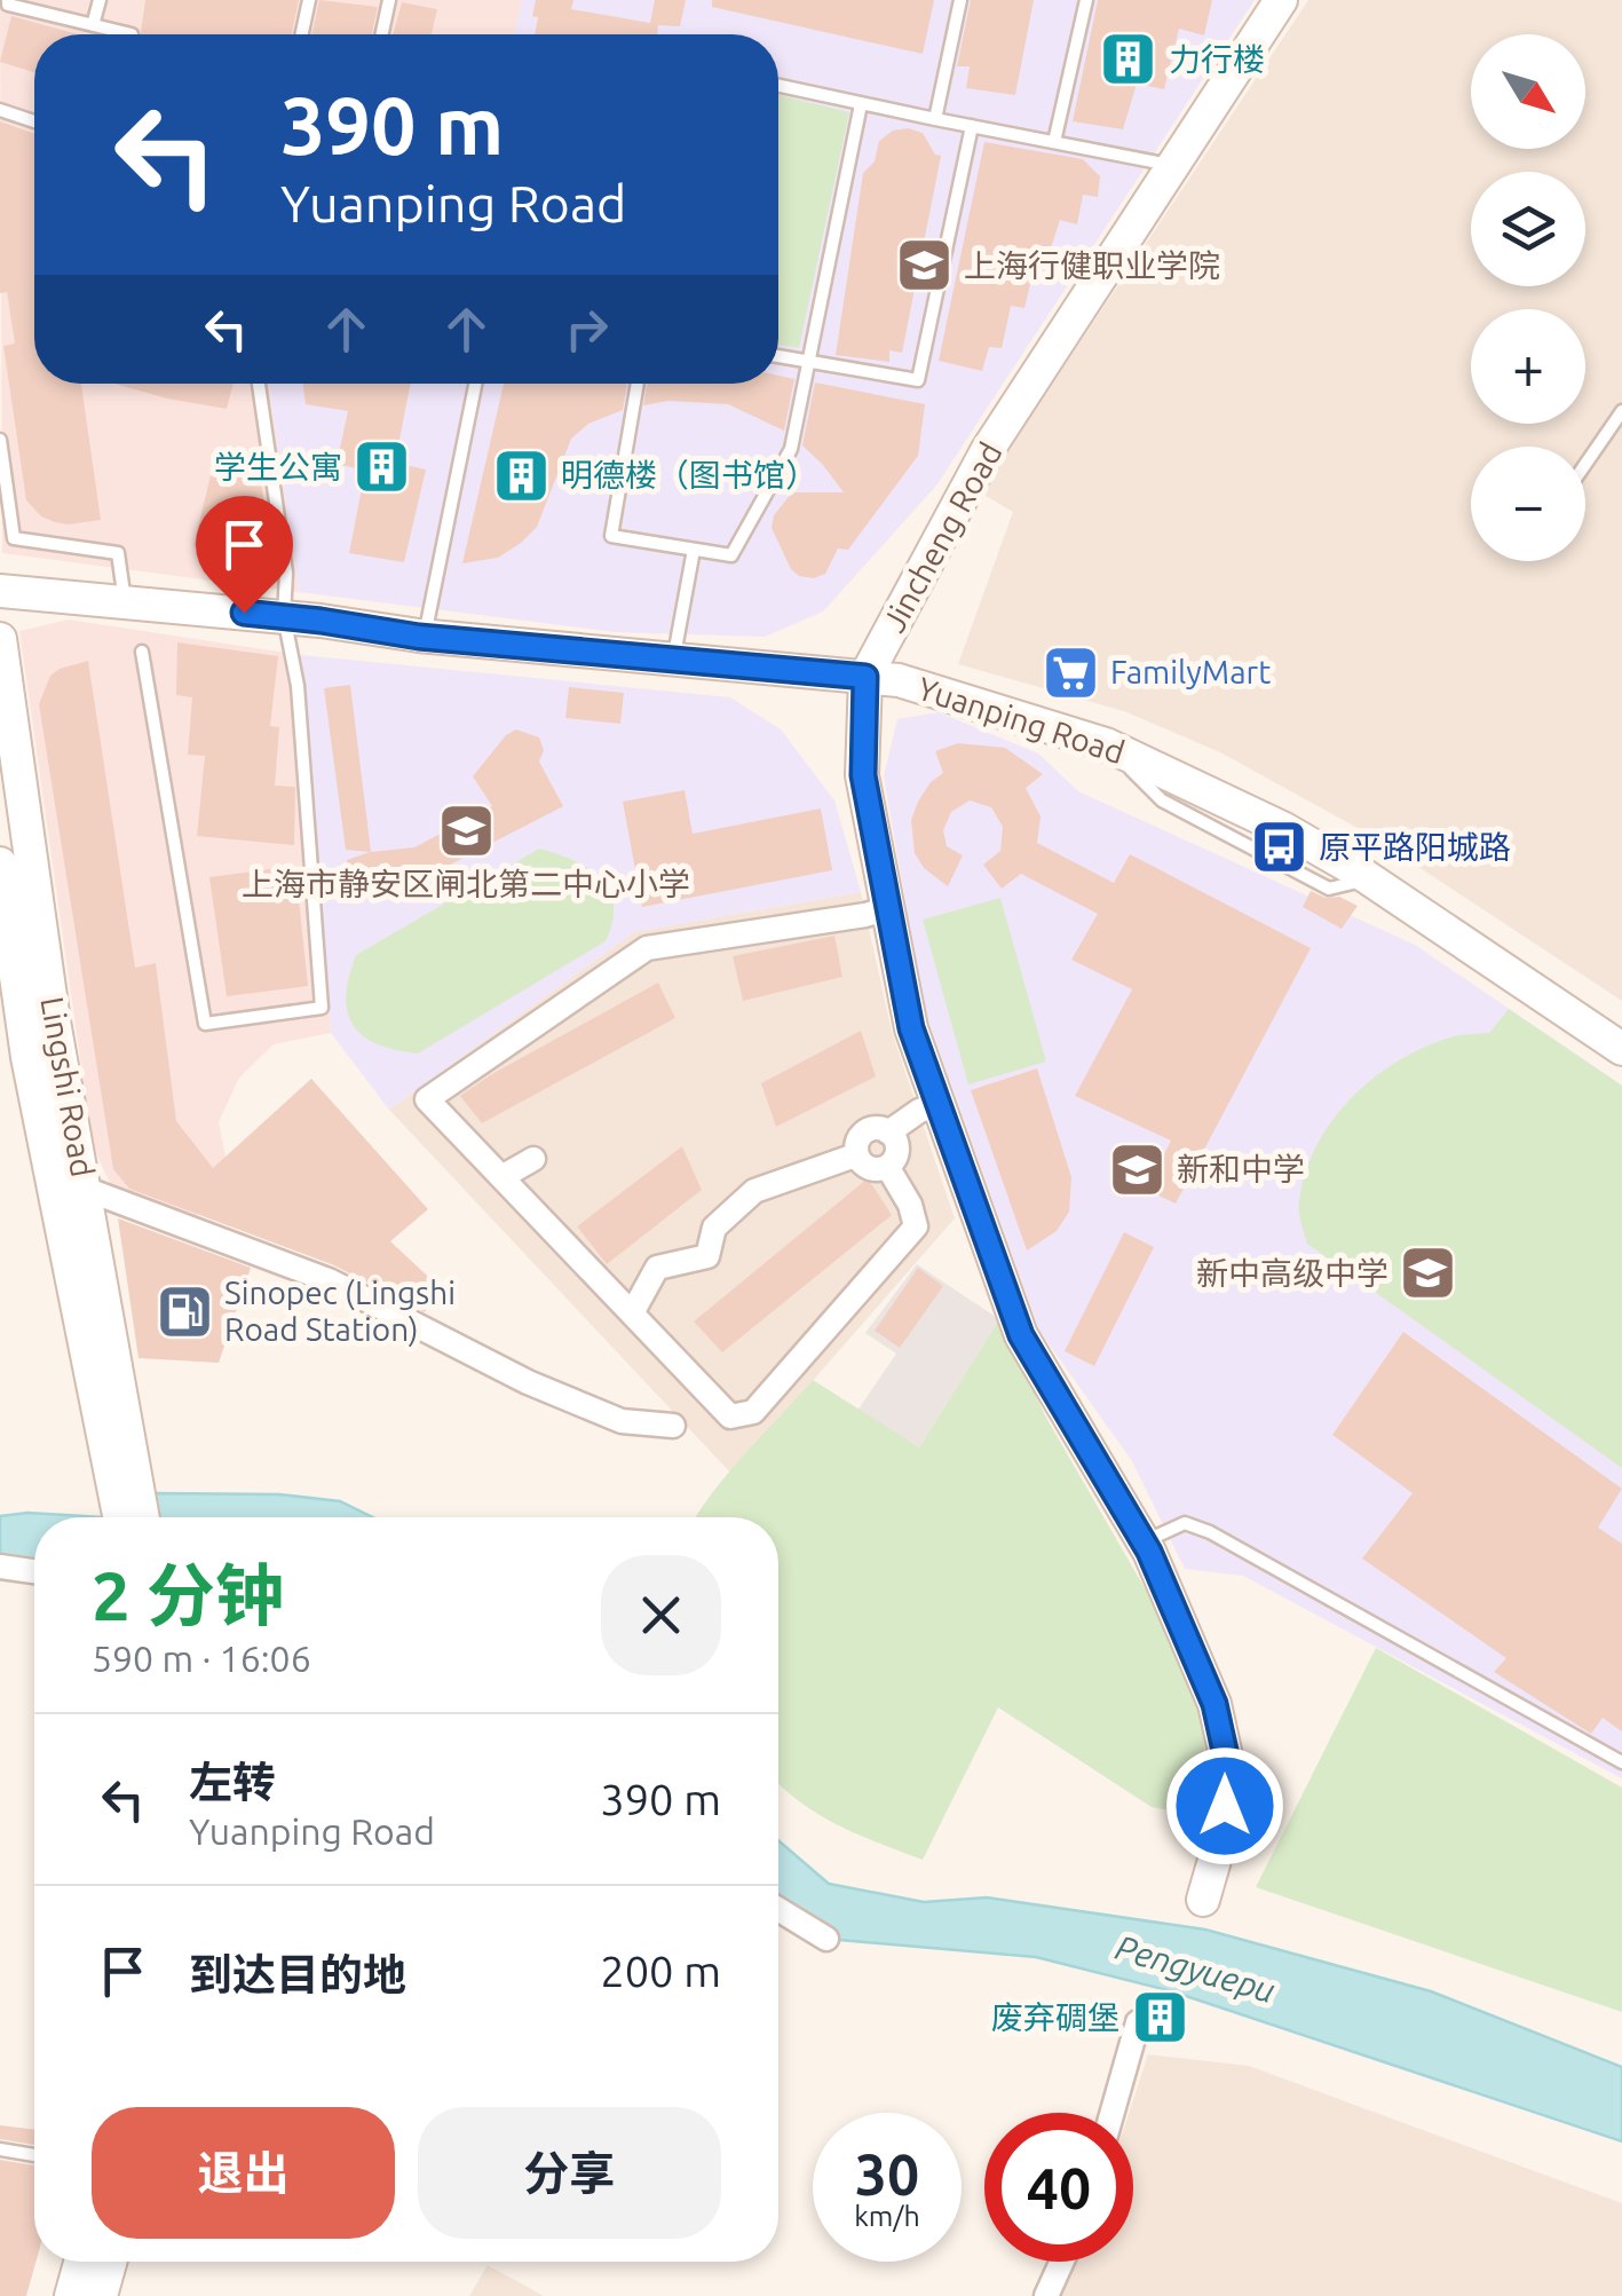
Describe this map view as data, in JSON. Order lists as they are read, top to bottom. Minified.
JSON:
{"streets":{"street":["Jincheng Road","Yuanping Road","Lingshi Road"]},"crossings":[["Jincheng Road","Yuanping Road"]],"water":["Pengyuepu"],"places":{"building":["力行楼","学生公寓","明德楼（图书馆）","废弃碉堡"],"school or university":["上海行健职业学院","上海市静安区闸北第二中心小学","新和中学","新中高级中学"],"supermarket":["FamilyMart"],"bus stop":["原平路阳城路"],"fuel station":["Sinopec (Lingshi Road Station)"]},"north":"bottom right","page":{"map_buttons":["+","−"],"turn":["390 m","Yuanping Road"],"heading":["2 分钟","590 m · 16:06"],"list":[{"name":"左转","note":"Yuanping Road","value":"390 m"},{"name":"到达目的地","value":"200 m"}],"buttons":["退出","分享"],"speed":"30 km/h","limit":"40"}}
